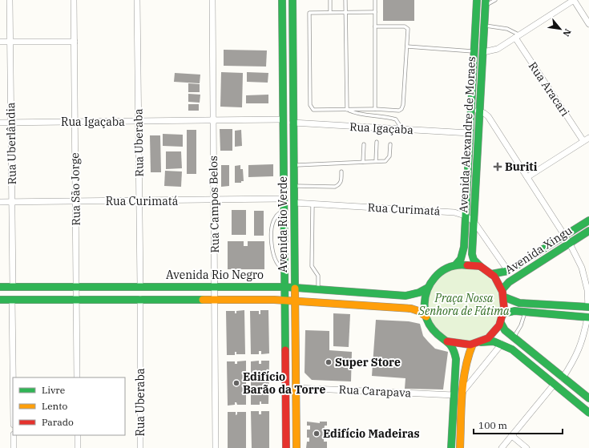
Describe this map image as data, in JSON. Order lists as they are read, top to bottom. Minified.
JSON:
{"streets":{"main road":["Avenida Alexandre de Moraes","Avenida Rio Verde","Avenida Xingu","Avenida Rio Negro"],"street":["Rua Aracari","Rua Igaçaba","Rua Uberaba","Rua Uberlândia","Rua São Jorge","Rua Curimatá","Rua Campos Belos","Rua Carapava"]},"crossings":[["Rua Igaçaba","Avenida Alexandre de Moraes"],["Rua Igaçaba","Rua Uberaba"],["Rua Igaçaba","Rua Uberlândia"],["Rua Igaçaba","Rua São Jorge"],["Rua Igaçaba","Rua Campos Belos"],["Rua Igaçaba","Avenida Rio Verde"],["Avenida Alexandre de Moraes","Rua Curimatá"],["Avenida Alexandre de Moraes","Avenida Xingu"],["Avenida Alexandre de Moraes","Avenida Rio Negro"],["Rua Uberaba","Rua Curimatá"],["Rua Uberaba","Avenida Rio Negro"],["Rua Uberlândia","Rua Curimatá"],["Rua Uberlândia","Avenida Rio Negro"],["Rua São Jorge","Rua Curimatá"],["Rua São Jorge","Avenida Rio Negro"],["Rua Curimatá","Rua Campos Belos"],["Rua Curimatá","Avenida Rio Verde"],["Rua Curimatá","Avenida Xingu"],["Rua Campos Belos","Avenida Rio Negro"],["Avenida Rio Verde","Avenida Rio Negro"],["Avenida Rio Verde","Rua Carapava"],["Avenida Xingu","Avenida Rio Negro"]],"parks":["Praça Nossa Senhora de Fátima"],"places":{"health":["Buriti"],"other":["Super Store","Edifício Barão da Torre","Edifício Madeiras"]},"legend":["Livre","Lento","Parado"],"scale_bar":"100 m","north":"bottom right"}
